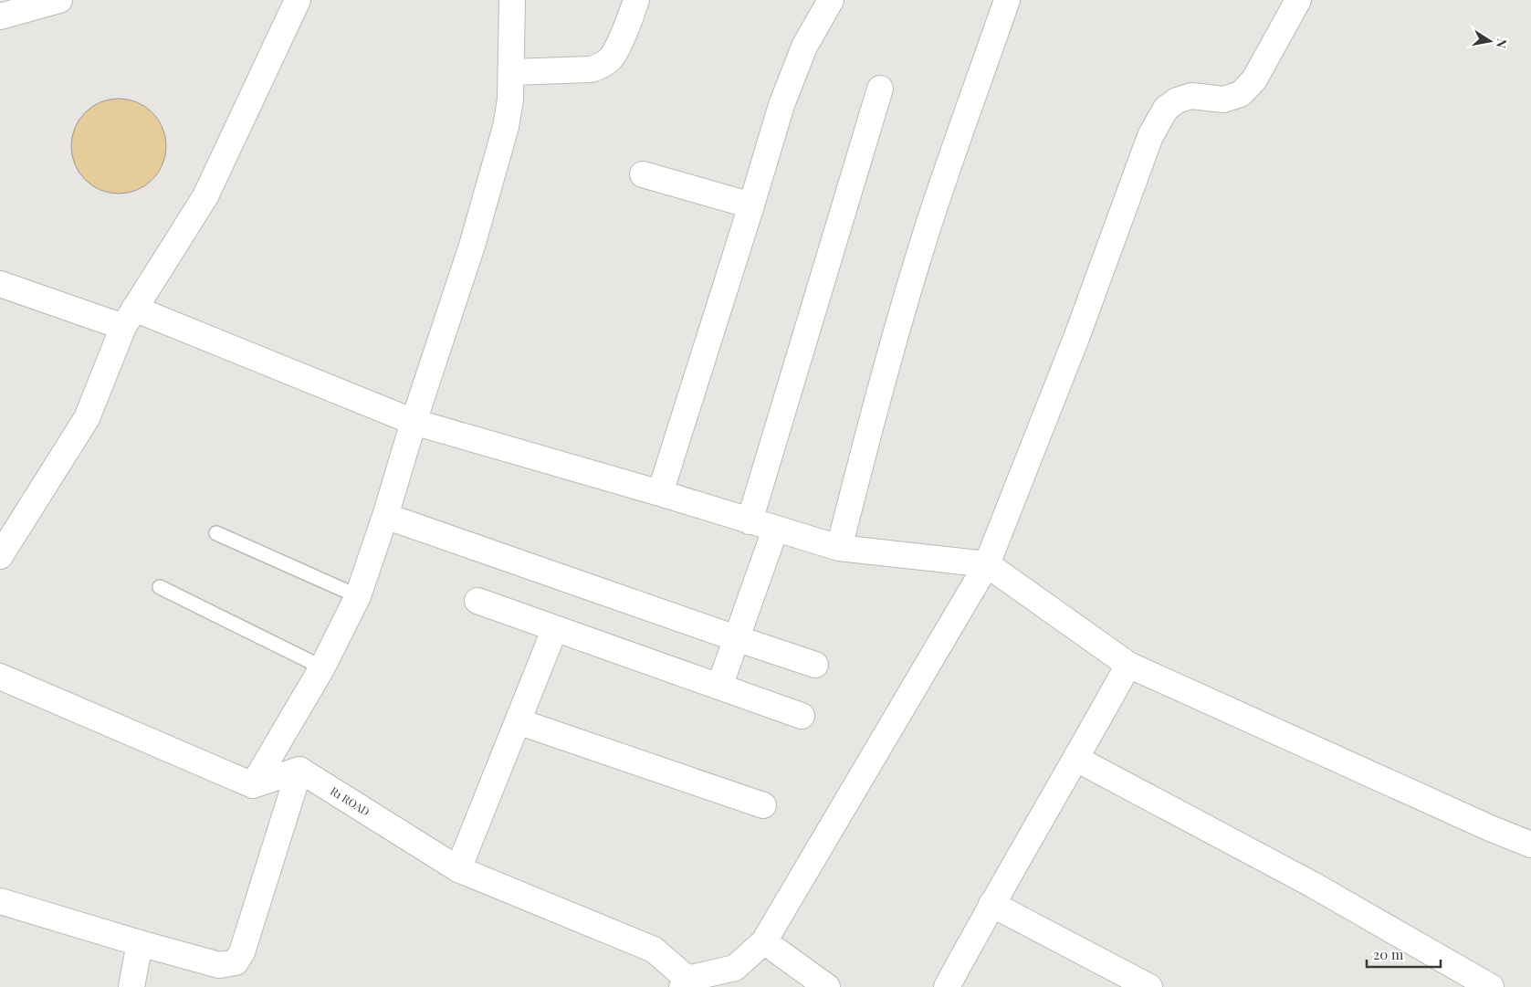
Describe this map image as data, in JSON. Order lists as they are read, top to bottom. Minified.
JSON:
{"streets":{"street":["R1 ROAD"]},"scale_bar":"20 m","north":"right"}
